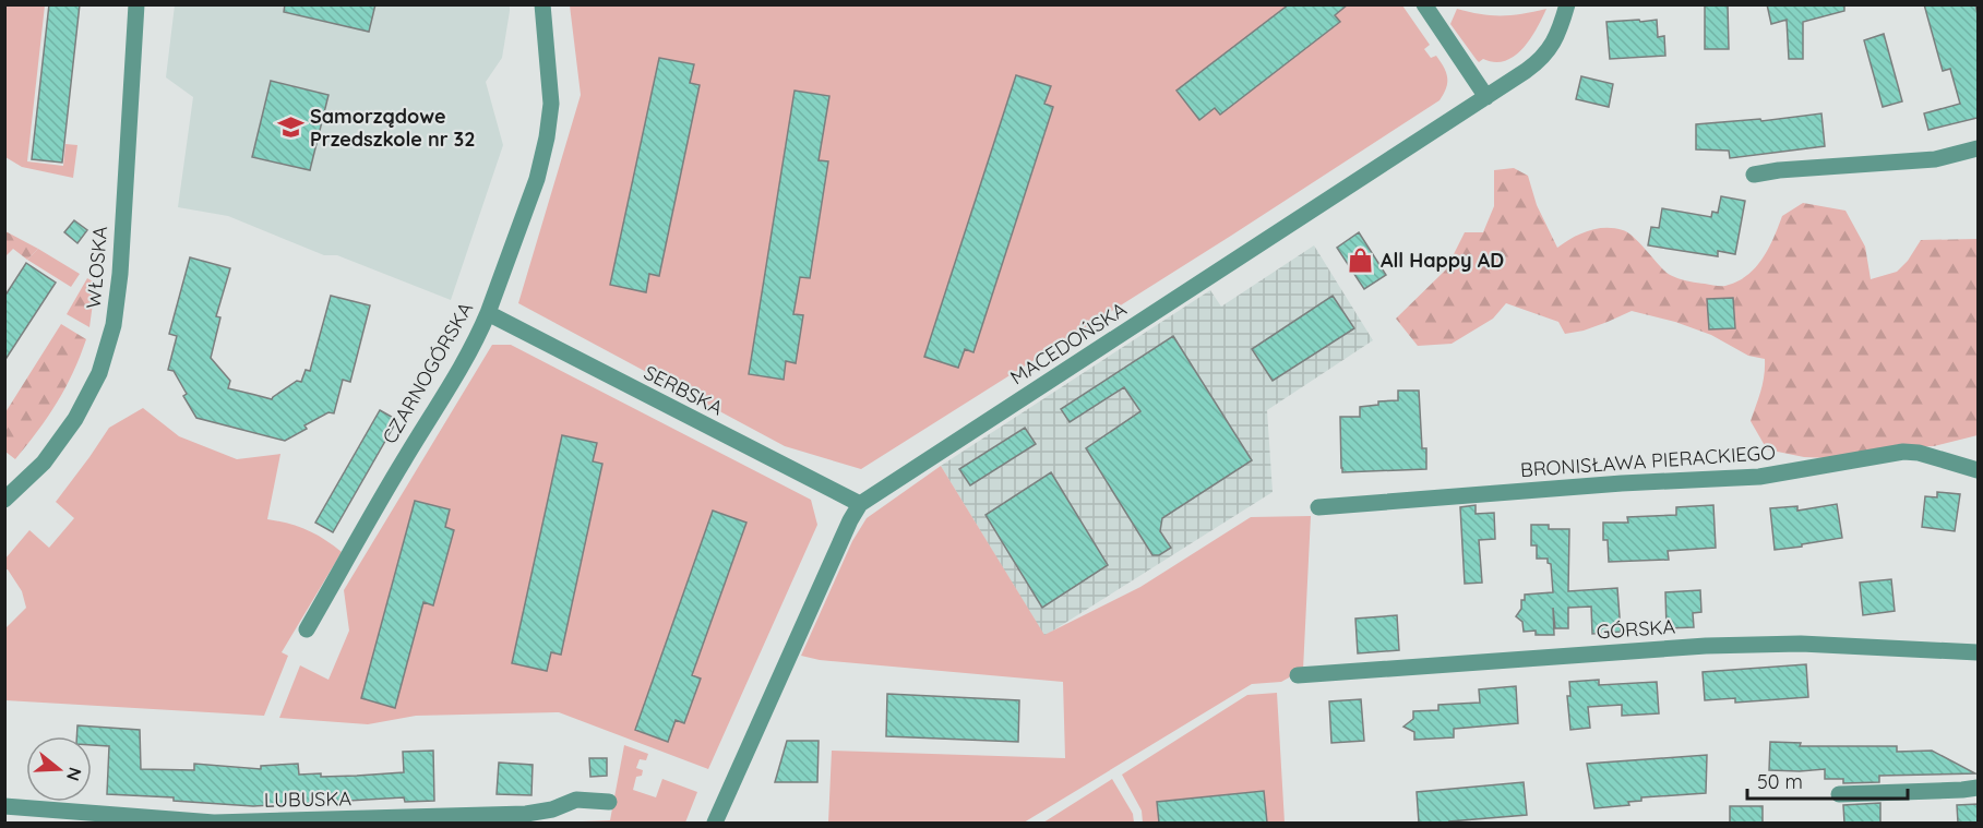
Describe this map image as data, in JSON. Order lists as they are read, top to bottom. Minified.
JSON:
{"streets":{"street":["WŁOSKA","MACEDOŃSKA","CZARNOGÓRSKA","SERBSKA","BRONISŁAWA PIERACKIEGO","GÓRSKA","LUBUSKA"]},"crossings":[["MACEDOŃSKA","SERBSKA"],["CZARNOGÓRSKA","SERBSKA"]],"places":{"school or university":["Samorządowe Przedszkole nr 32"],"shop":["All Happy AD"]},"scale_bar":"50 m","north":"right"}
